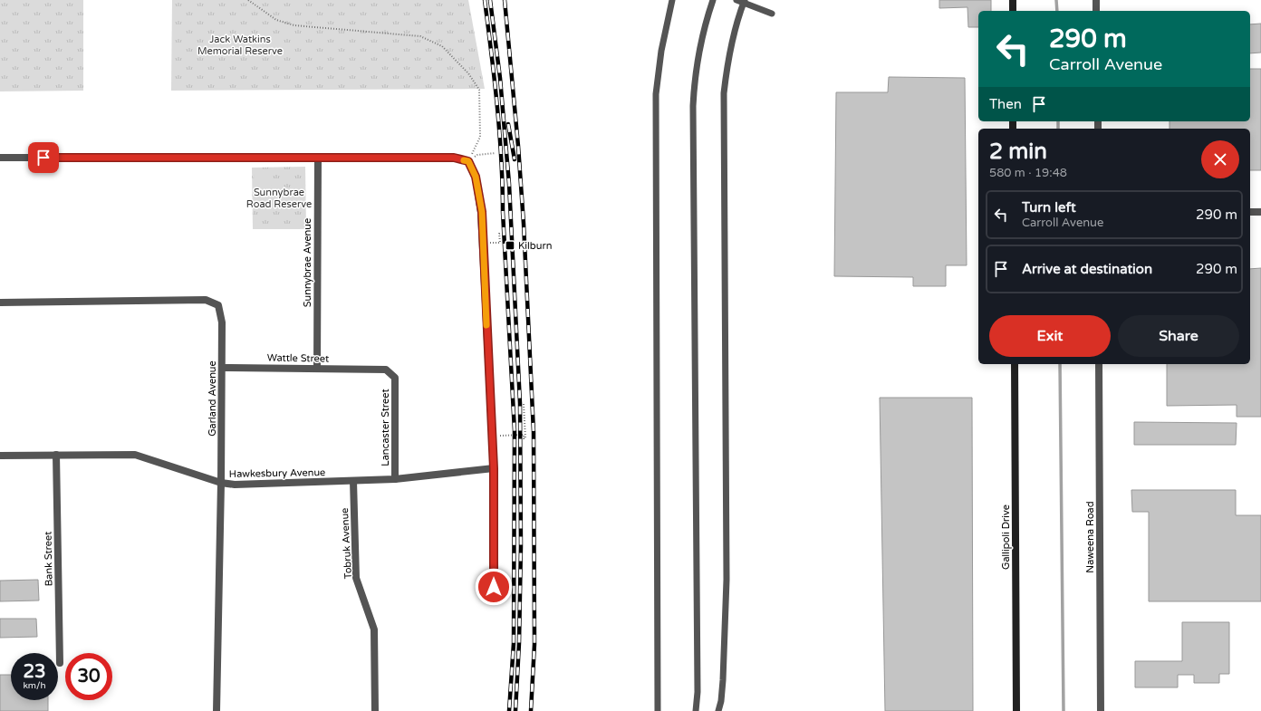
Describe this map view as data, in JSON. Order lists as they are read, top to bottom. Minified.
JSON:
{"streets":{"street":["Sunnybrae Avenue","Wattle Street","Garland Avenue","Lancaster Street","Hawkesbury Avenue","Gallipoli Drive","Naweena Road","Tobruk Avenue","Bank Street"]},"crossings":[["Sunnybrae Avenue","Wattle Street"],["Wattle Street","Garland Avenue"],["Wattle Street","Lancaster Street"],["Garland Avenue","Hawkesbury Avenue"],["Lancaster Street","Hawkesbury Avenue"],["Hawkesbury Avenue","Tobruk Avenue"],["Hawkesbury Avenue","Bank Street"]],"parks":["Jack Watkins Memorial Reserve","Sunnybrae Road Reserve"],"places":{"transit":["Kilburn"]},"page":{"turn":["290 m","Carroll Avenue"],"then":"Then","heading":["2 min","580 m · 19:48"],"list":[{"name":"Turn left","note":"Carroll Avenue","value":"290 m"},{"name":"Arrive at destination","value":"290 m"}],"buttons":["Exit","Share"],"speed":"23 km/h","limit":"30"}}
